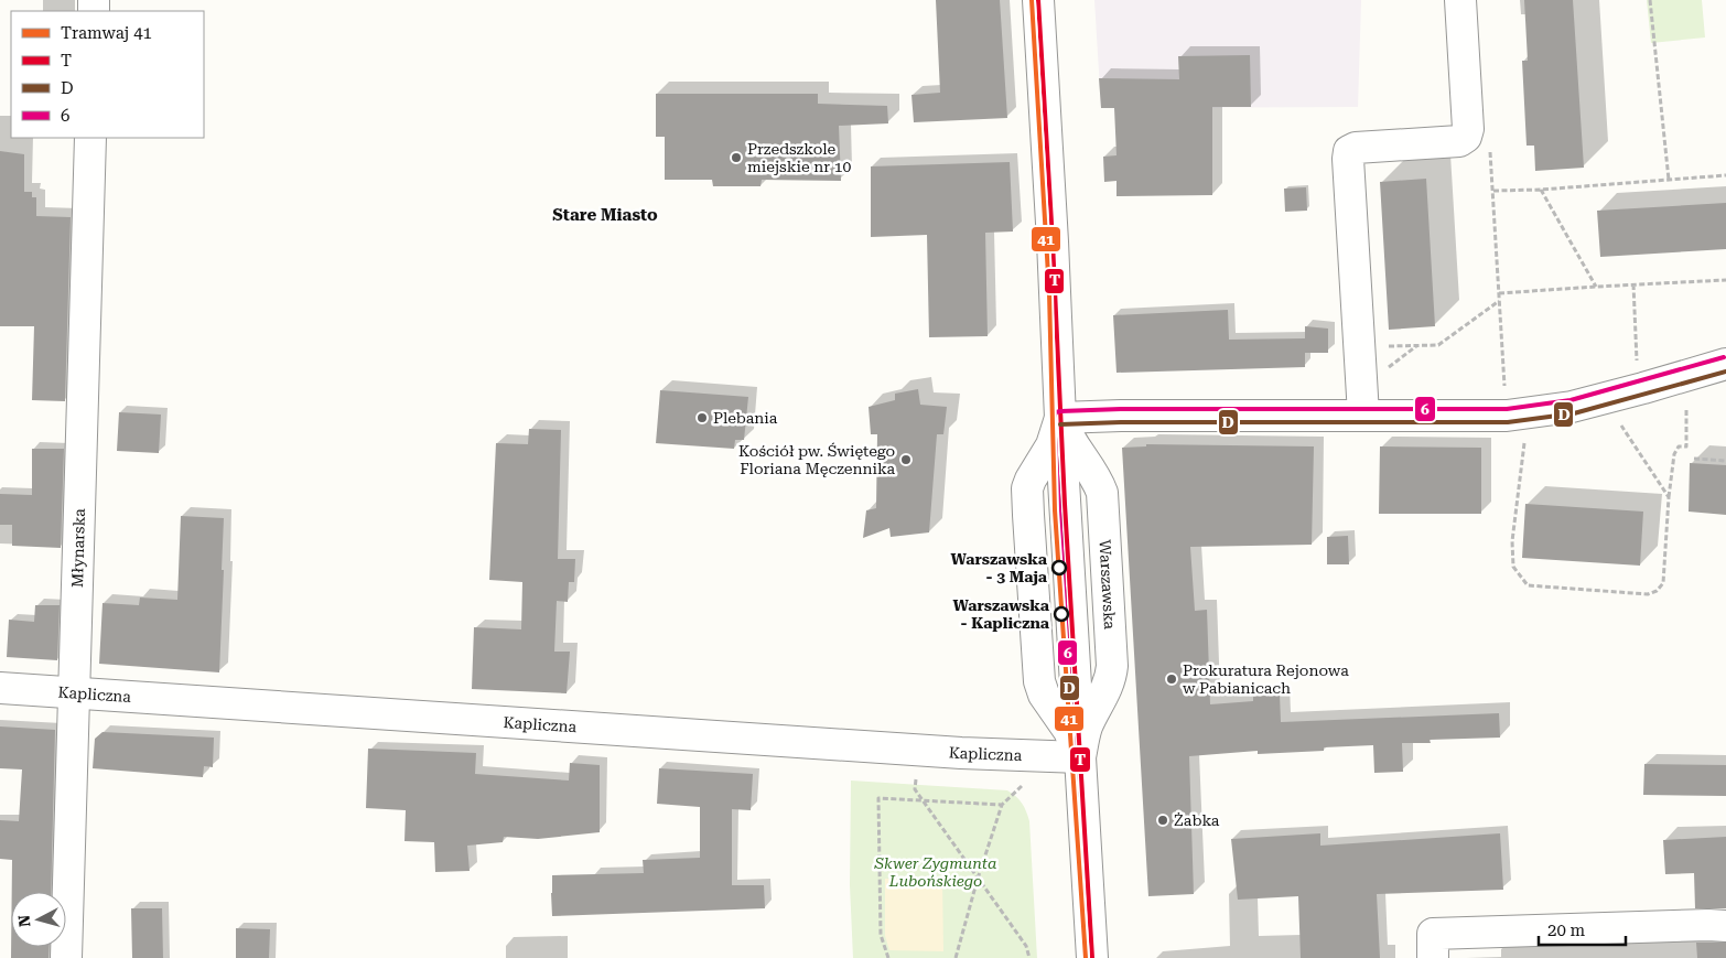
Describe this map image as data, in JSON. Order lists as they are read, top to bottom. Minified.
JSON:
{"streets":{"street":["Młynarska","Warszawska","Kapliczna"]},"crossings":[["Młynarska","Kapliczna"],["Warszawska","Kapliczna"]],"districts":["Stare Miasto"],"parks":["Skwer Zygmunta Lubońskiego"],"places":["Przedszkole miejskie nr 10","Plebania","Kościół pw. Świętego Floriana Męczennika","Warszawska - 3 Maja","Warszawska - Kapliczna","Prokuratura Rejonowa w Pabianicach","Żabka"],"lines":["tram line 41","transit line T","transit line 6","transit line D"],"legend":["Tramwaj 41","T","D","6"],"scale_bar":"20 m","north":"left"}
